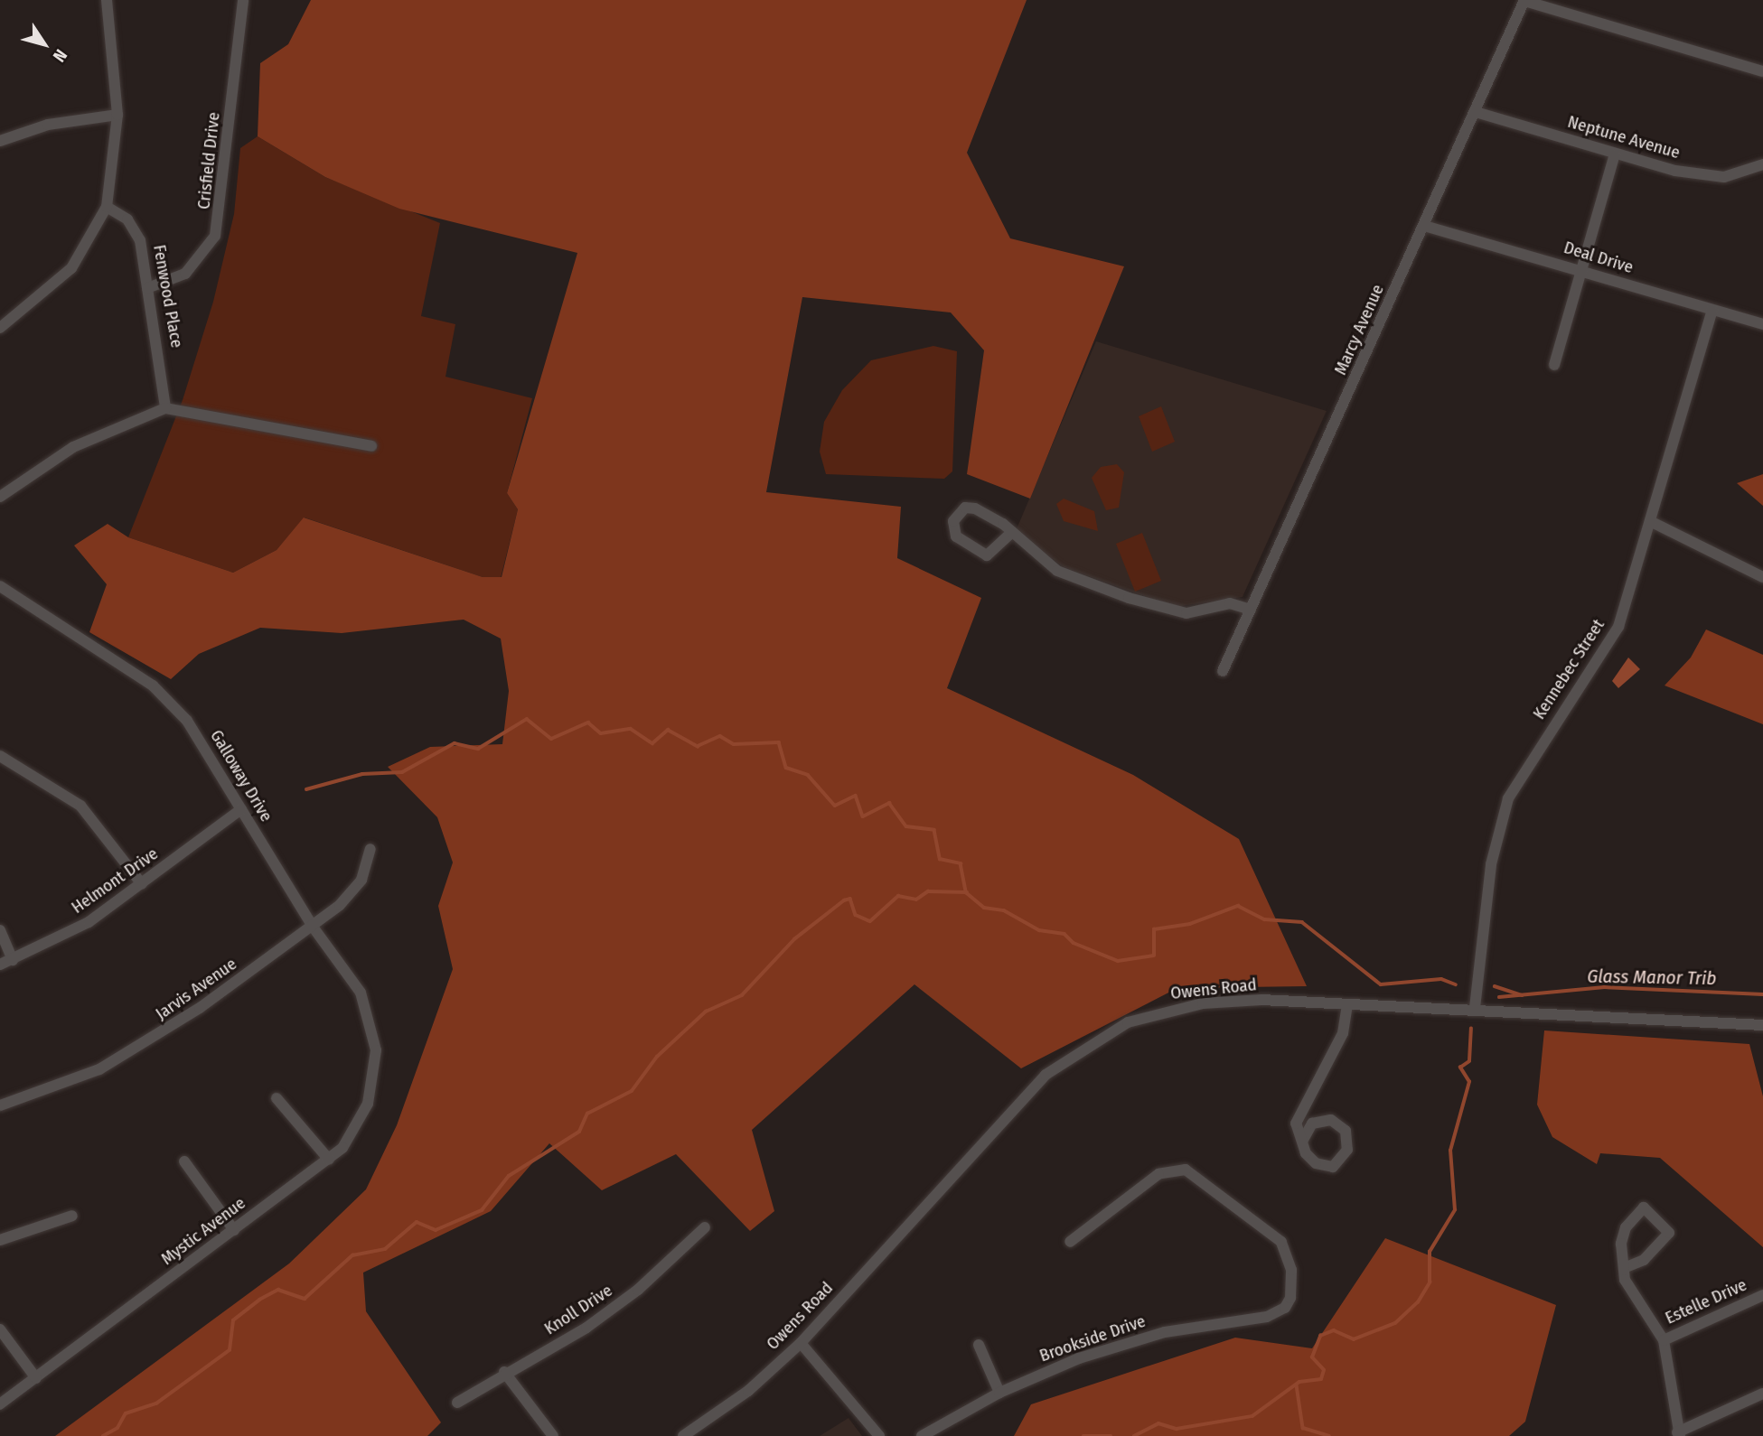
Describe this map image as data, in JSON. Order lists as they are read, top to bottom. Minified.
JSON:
{"streets":{"street":["Neptune Avenue","Crisfield Drive","Deal Drive","Fenwood Place","Marcy Avenue","Kennebec Street","Galloway Drive","Helmont Drive","Jarvis Avenue","Owens Road","Mystic Avenue","Estelle Drive","Knoll Drive","Brookside Drive"]},"crossings":[["Neptune Avenue","Marcy Avenue"],["Crisfield Drive","Fenwood Place"],["Deal Drive","Marcy Avenue"],["Deal Drive","Kennebec Street"],["Kennebec Street","Owens Road"],["Galloway Drive","Helmont Drive"],["Galloway Drive","Jarvis Avenue"],["Galloway Drive","Mystic Avenue"]],"water":["Glass Manor Trib"],"north":"bottom right"}
